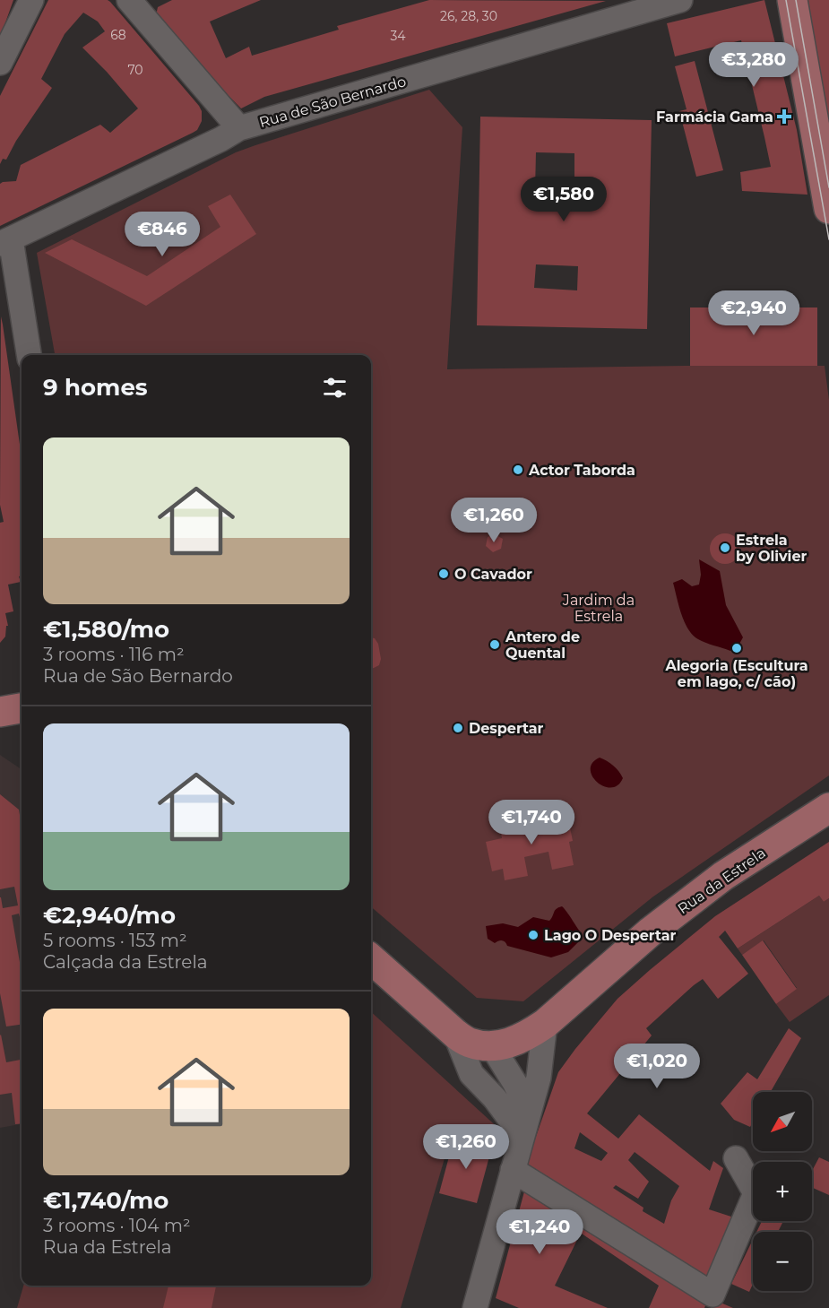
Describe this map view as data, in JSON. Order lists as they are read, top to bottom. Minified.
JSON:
{"streets":{"main road":["Rua da Estrela"],"street":["Rua de São Bernardo"]},"parks":["Jardim da Estrela"],"places":{"health":["Farmácia Gama"],"other":["Actor Taborda","Estrela by Olivier","O Cavador","Antero de Quental","Alegoria (Escultura em lago, c/ cão)","Despertar","Lago O Despertar"]},"house_numbers":["26, 28, 30","68","34","70"],"north":"bottom left","page":{"price":["€3,280","€1,580","€846","€2,940","€1,260","€1,740","€1,020","€1,260","€1,240"],"heading":"9 homes","list":[{"name":"€1,580/mo","note":"3 rooms · 116 m² · Rua de São Bernardo"},{"name":"€2,940/mo","note":"5 rooms · 153 m² · Calçada da Estrela"},{"name":"€1,740/mo","note":"3 rooms · 104 m² · Rua da Estrela"}],"map_buttons":["+","−"]}}
